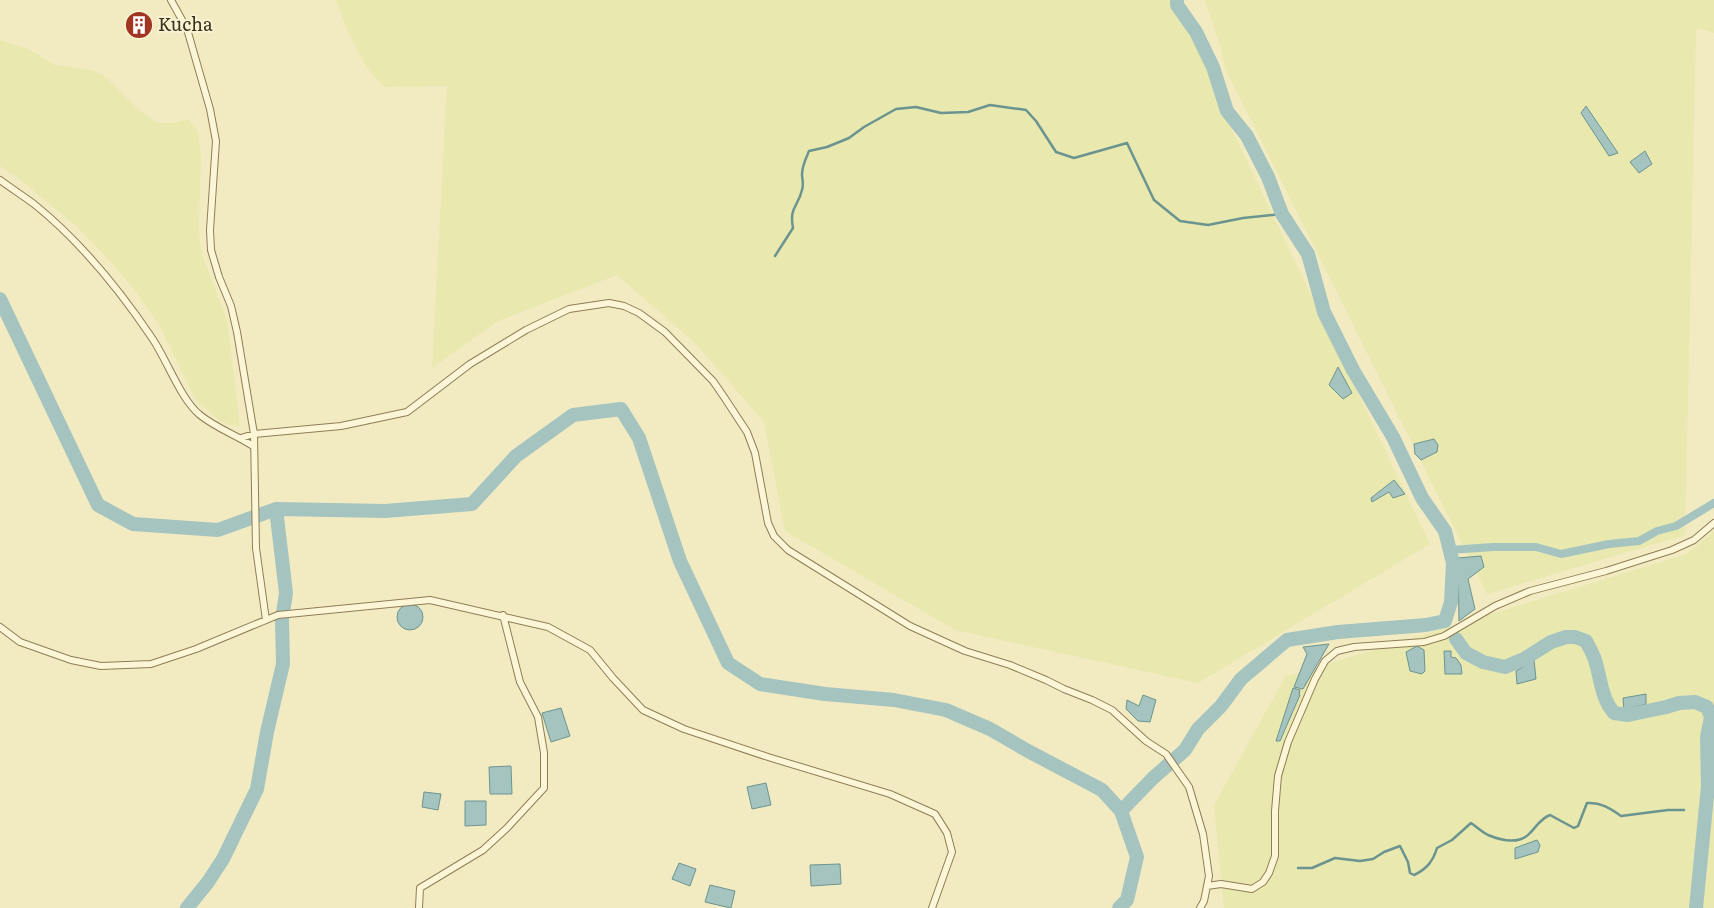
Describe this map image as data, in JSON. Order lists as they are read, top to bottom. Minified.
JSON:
{"places":{"building":["Kucha"]}}
